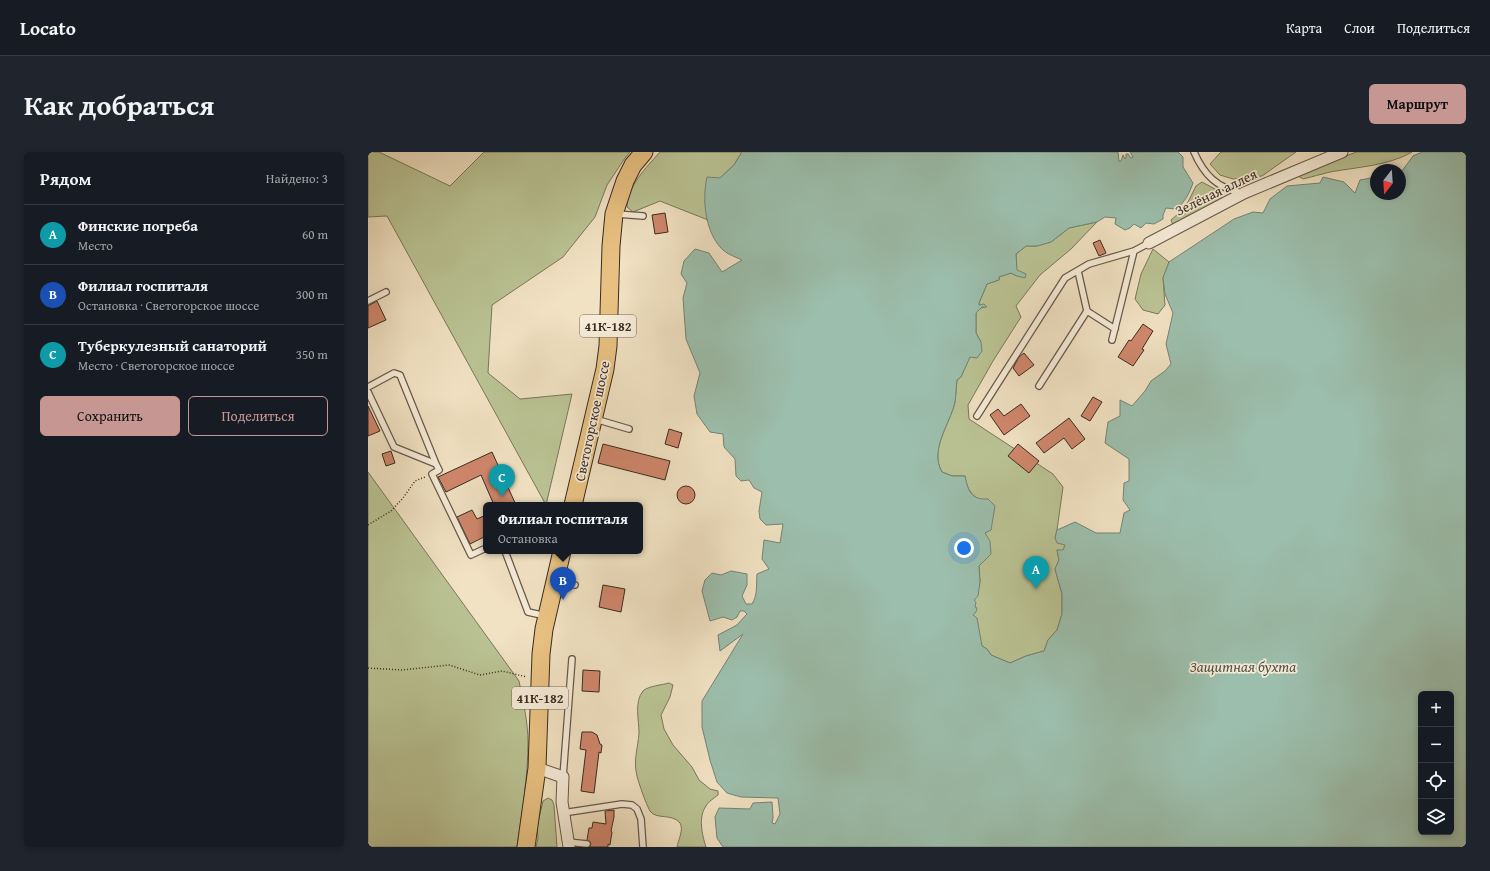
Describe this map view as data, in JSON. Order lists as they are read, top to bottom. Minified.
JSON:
{"streets":{"main road":["41К-182","Светогорское шоссе"],"street":["Зелёная аллея"]},"water":["Защитная бухта"],"north":"bottom","page":{"header":"Locato","nav":["Карта","Слои","Поделиться"],"title":"Как добраться","buttons":["Маршрут",["Сохранить","Поделиться"]],"heading":["Рядом","Найдено: 3"],"list":[{"mark":"A","name":"Финские погреба","note":"Место","value":"60 m"},{"mark":"B","name":"Филиал госпиталя","note":"Остановка · Светогорское шоссе","value":"300 m"},{"mark":"C","name":"Туберкулезный санаторий","note":"Место · Светогорское шоссе","value":"350 m"}],"pins":["C","A","B"],"popup":["Филиал госпиталя","Остановка"],"map_buttons":["+","−"]}}
